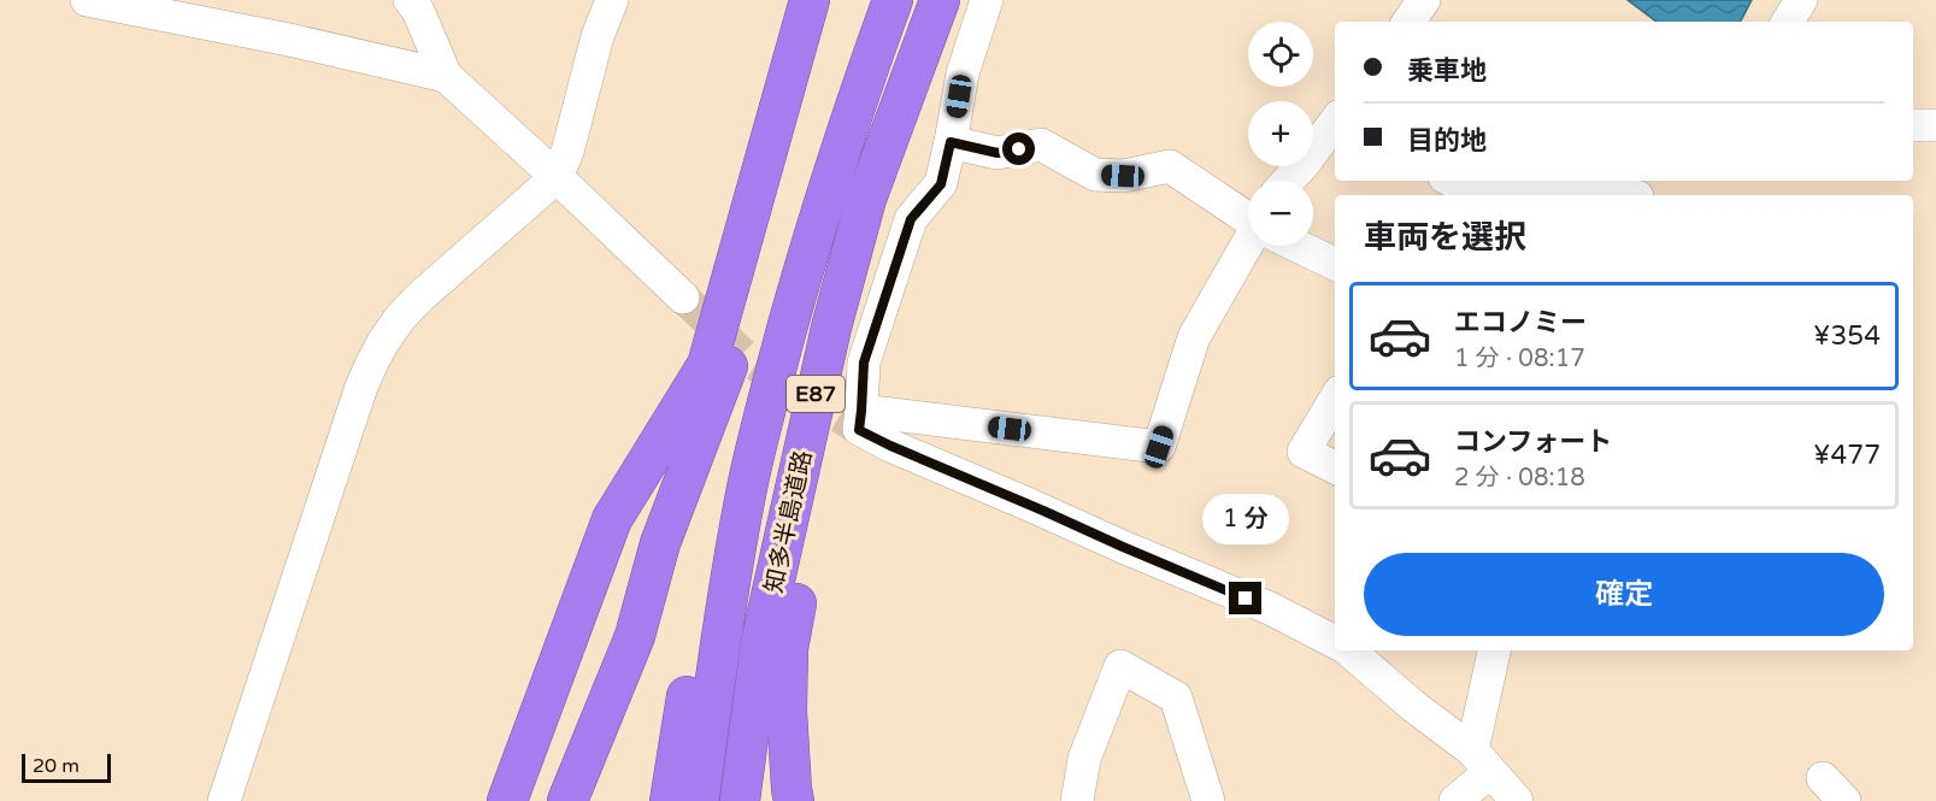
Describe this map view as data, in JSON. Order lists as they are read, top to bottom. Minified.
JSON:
{"streets":{"highway":["E87","知多半島道路"]},"scale_bar":"20 m","page":{"map_buttons":["+","−"],"banner":["乗車地","目的地"],"heading":"車両を選択","list":[{"name":"エコノミー","note":"1 分 · 08:17","value":"¥354"},{"name":"コンフォート","note":"2 分 · 08:18","value":"¥477"}],"bubble":"1 分","buttons":"確定","scale":"20 m"}}
